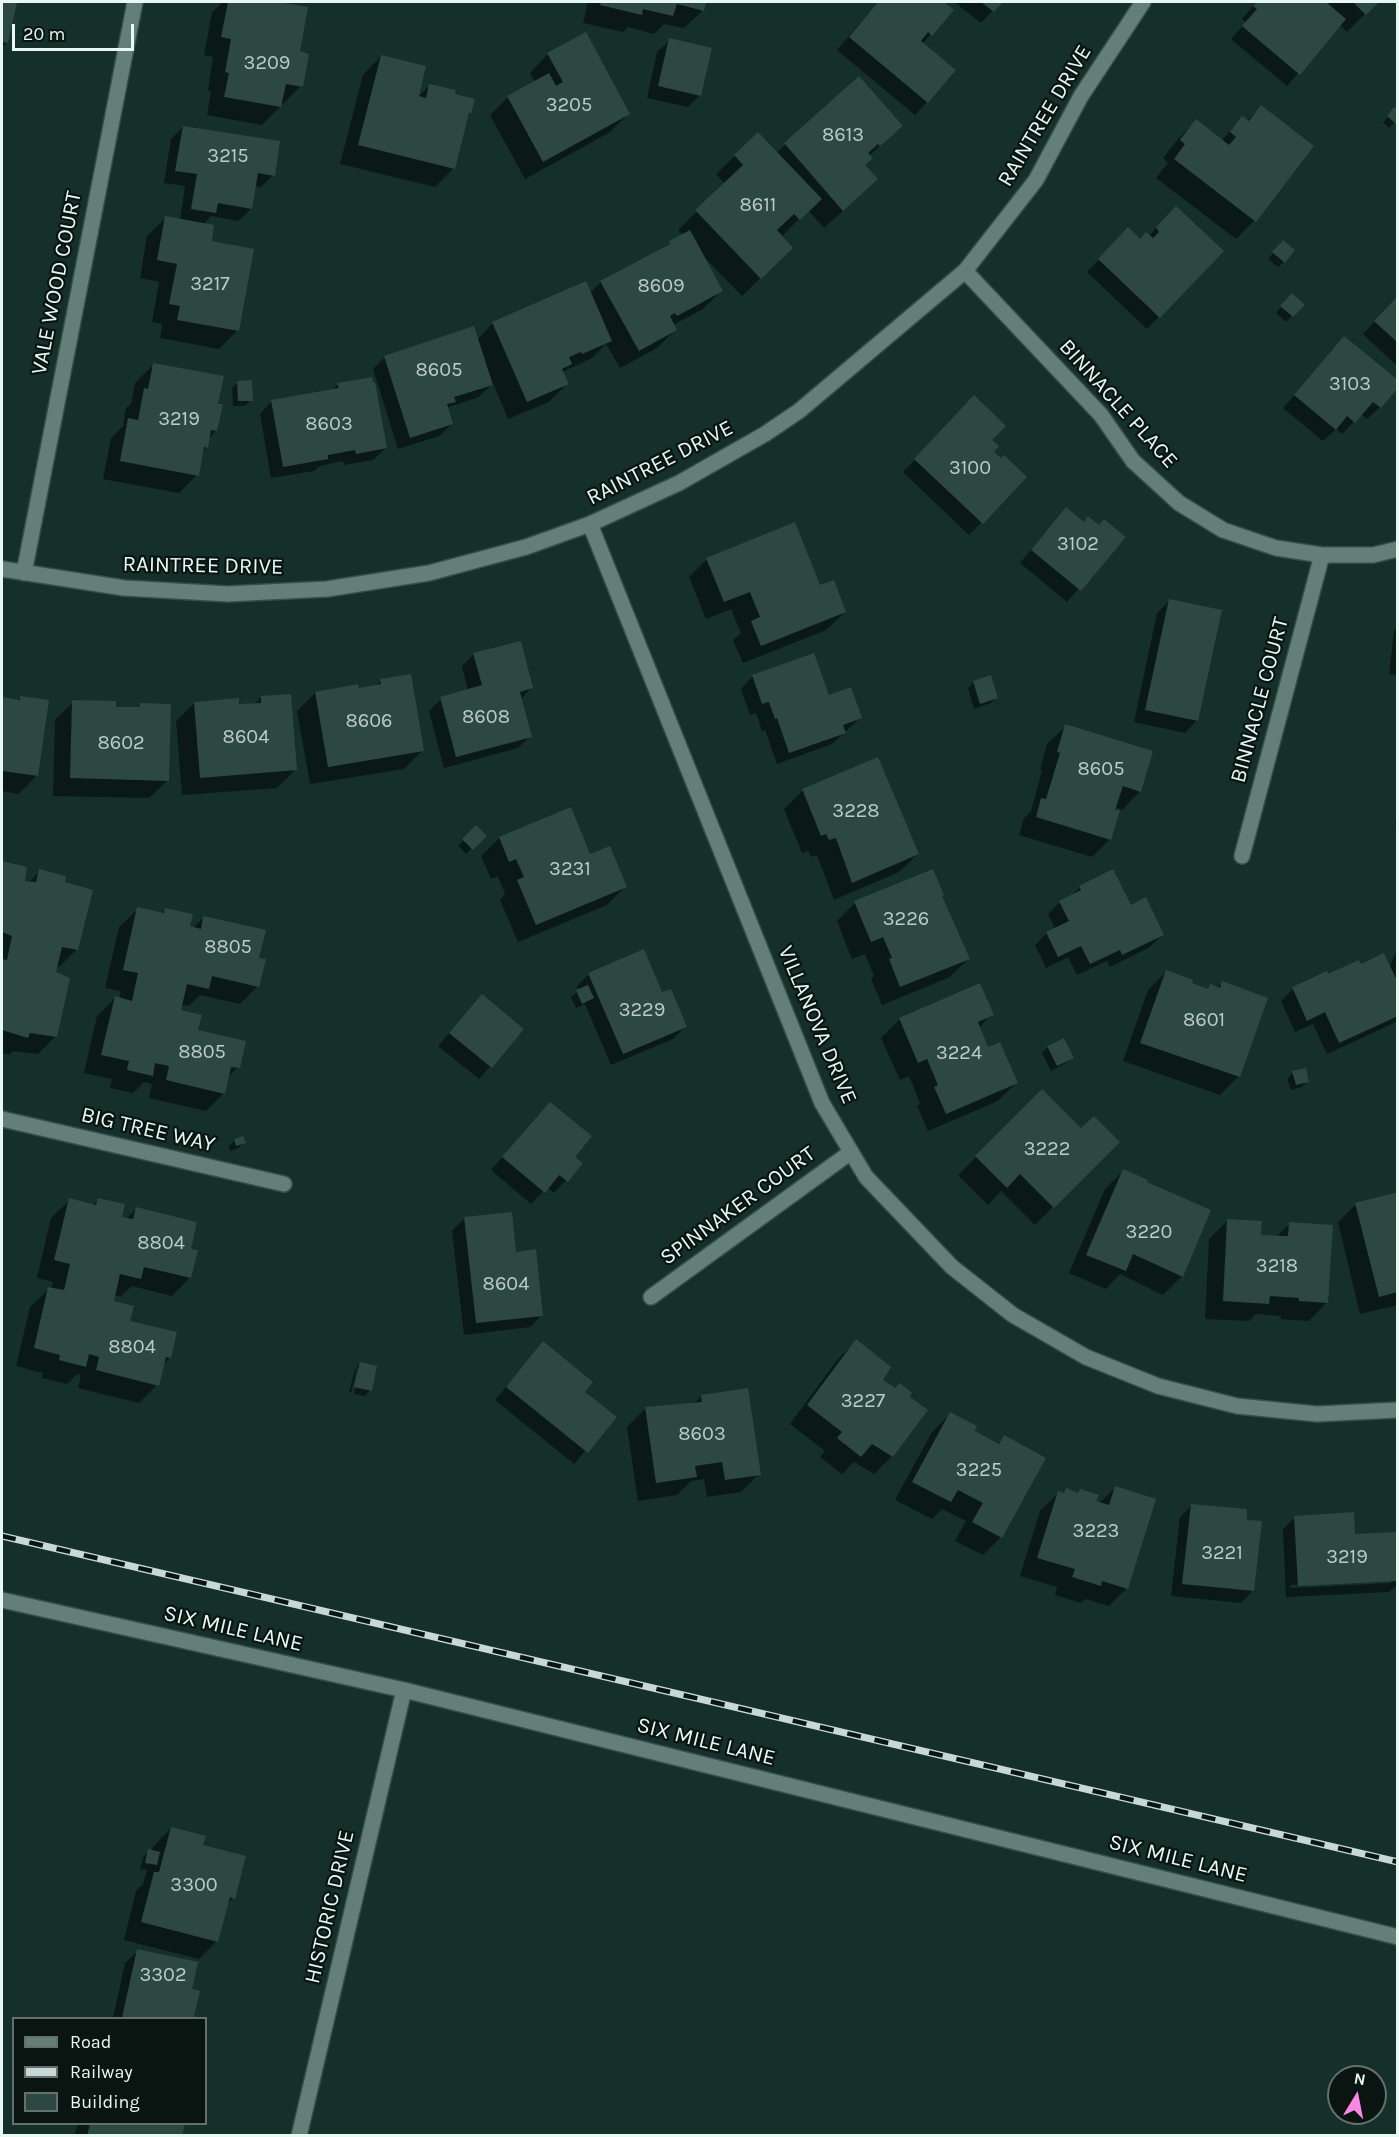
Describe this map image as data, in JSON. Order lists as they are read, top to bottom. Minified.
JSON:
{"streets":{"street":["RAINTREE DRIVE","VALE WOOD COURT","BINNACLE PLACE","BINNACLE COURT","VILLANOVA DRIVE","BIG TREE WAY","SPINNAKER COURT","SIX MILE LANE","HISTORIC DRIVE"]},"crossings":[["RAINTREE DRIVE","VALE WOOD COURT"],["RAINTREE DRIVE","BINNACLE PLACE"],["RAINTREE DRIVE","VILLANOVA DRIVE"],["BINNACLE PLACE","BINNACLE COURT"],["VILLANOVA DRIVE","SPINNAKER COURT"],["SIX MILE LANE","HISTORIC DRIVE"]],"house_numbers":["3209","3205","8613","3215","8611","3217","8609","8605","3103","3219","8603","3100","3102","8608","8606","8604","8602","8605","3228","3231","3226","8805","3229","8601","8805","3224","3222","3220","8804","3218","8604","8804","3227","8603","3225","3223","3221","3219","3300","3302"],"legend":["Road","Railway","Building"],"scale_bar":"20 m","north":"top"}
